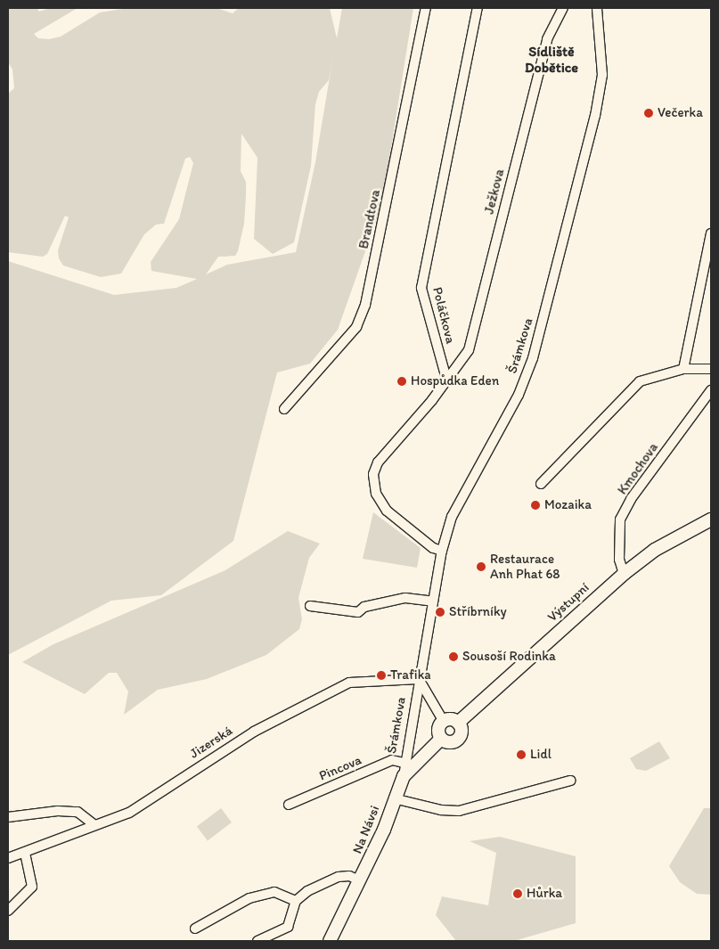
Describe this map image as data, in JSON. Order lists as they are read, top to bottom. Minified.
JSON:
{"streets":{"street":["Ježkova","Brandtova","Poláčkova","Šrámkova","Kmochova","Výstupní","Jizerská","Pincova","Na Návsi"]},"crossings":[["Ježkova","Poláčkova"],["Šrámkova","Výstupní"],["Šrámkova","Jizerská"],["Šrámkova","Pincova"],["Šrámkova","Na Návsi"],["Kmochova","Výstupní"],["Výstupní","Na Návsi"]],"districts":["Sídliště Dobětice"],"places":["Večerka","Hospůdka Eden","Mozaika","Restaurace Anh Phat 68","Stříbrníky","Sousoší Rodinka","Trafika","Lidl","Hůrka"]}
